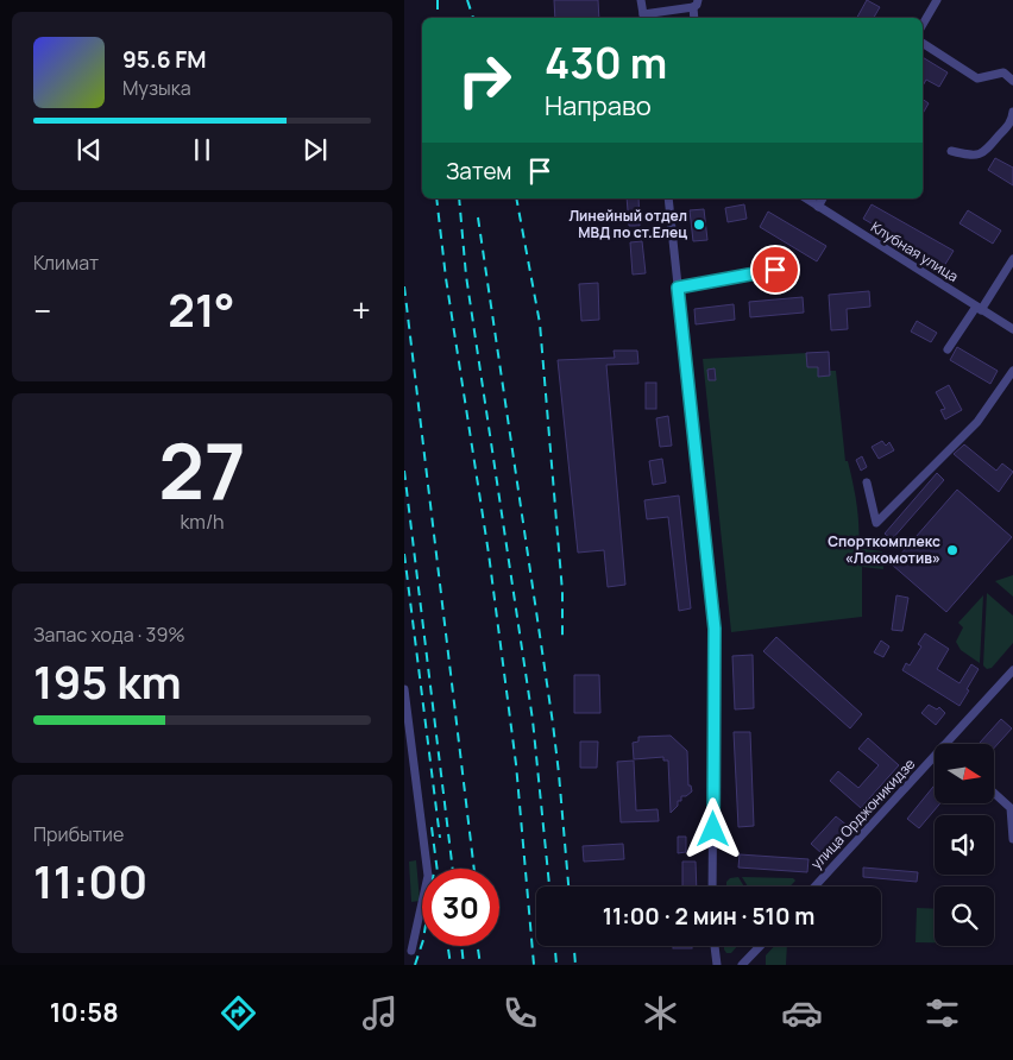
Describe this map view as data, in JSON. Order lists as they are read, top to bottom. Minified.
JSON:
{"streets":{"street":["Клубная улица","улица Орджоникидзе"]},"places":["Линейный отдел МВД по ст.Елец","Спорткомплекс «Локомотив»"],"north":"right","page":{"turn":["430 m","Направо"],"song":["95.6 FM","Музыка"],"then":"Затем","tile":["Климат",["27","km/h"],["Запас хода · 39%","195 km"],["Прибытие","11:00"]],"heat":["−","21°","+"],"limit":"30","trip":"11:00 · 2 мин · 510 m","tabs":"10:58"}}
